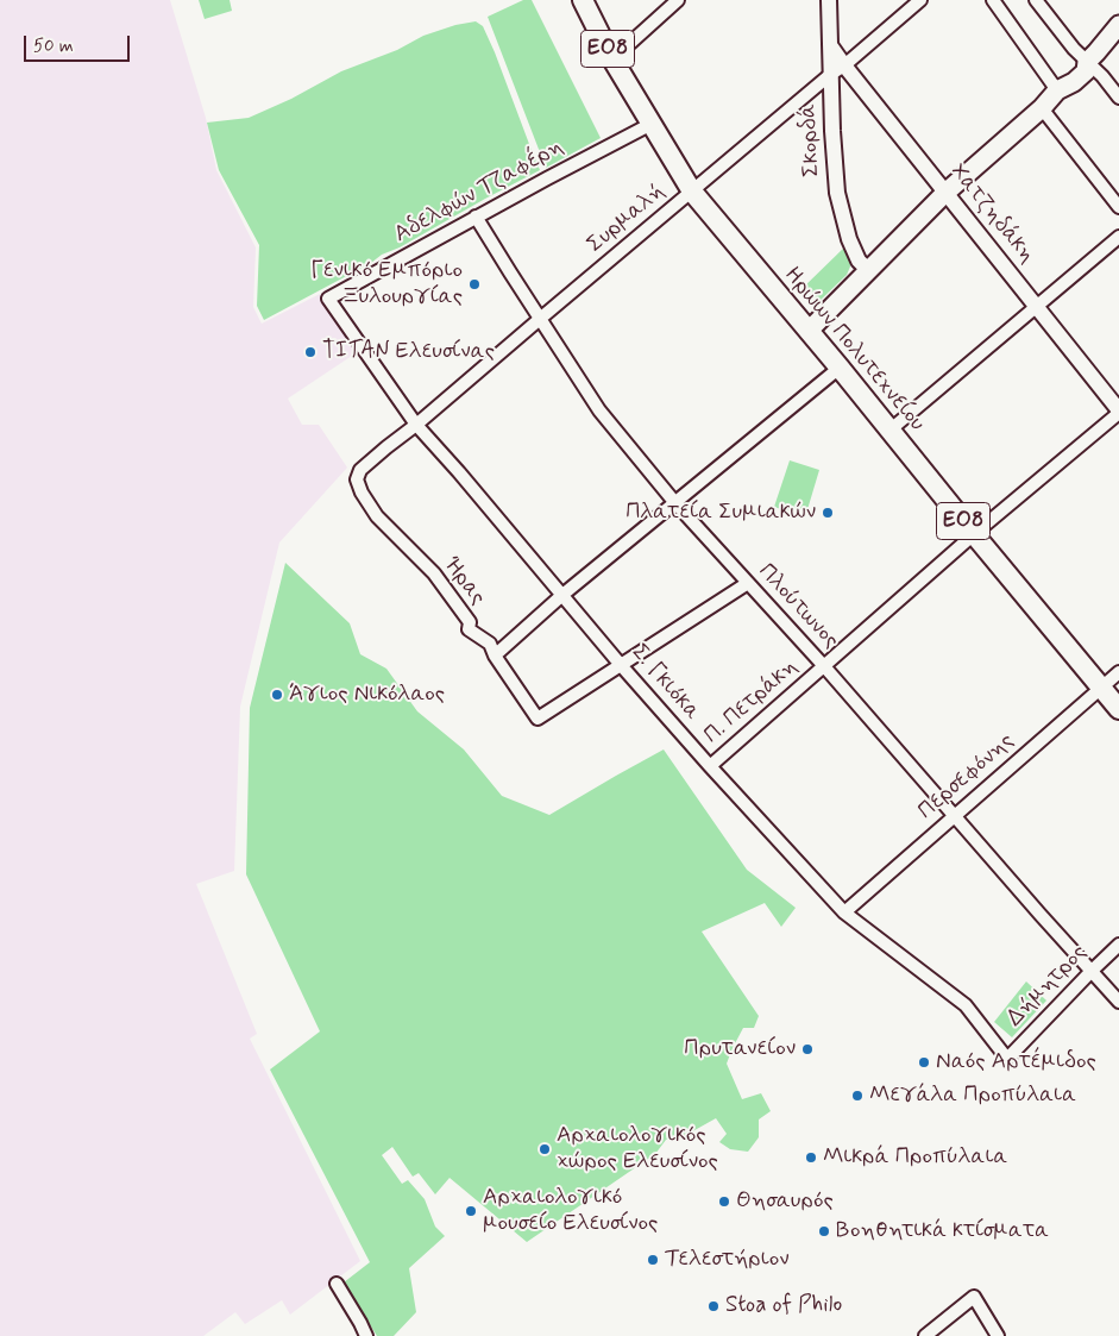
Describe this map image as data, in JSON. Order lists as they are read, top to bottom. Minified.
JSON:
{"streets":{"main road":["ΕΟ8","Ηρώων Πολυτεχνείου"],"street":["Σκορδά","Αδελφών Τζαφέρη","Χατζηδάκη","Συρμαλή","Ήρας","Πλούτωνος","Σ. Γκιόκα","Π. Πετράκη","Περσεφόνης","Δήμητρος"]},"crossings":[["Σκορδά","Χατζηδάκη"],["Σκορδά","Συρμαλή"],["Αδελφών Τζαφέρη","Ηρώων Πολυτεχνείου"],["Αδελφών Τζαφέρη","Πλούτωνος"],["Αδελφών Τζαφέρη","Σ. Γκιόκα"],["Χατζηδάκη","Συρμαλή"],["Χατζηδάκη","Π. Πετράκη"],["Συρμαλή","Ηρώων Πολυτεχνείου"],["Συρμαλή","Ήρας"],["Συρμαλή","Πλούτωνος"],["Συρμαλή","Σ. Γκιόκα"],["Ηρώων Πολυτεχνείου","Π. Πετράκη"],["Ηρώων Πολυτεχνείου","Περσεφόνης"],["Ήρας","Σ. Γκιόκα"],["Πλούτωνος","Π. Πετράκη"],["Πλούτωνος","Περσεφόνης"],["Πλούτωνος","Δήμητρος"],["Σ. Γκιόκα","Π. Πετράκη"],["Σ. Γκιόκα","Περσεφόνης"],["Σ. Γκιόκα","Δήμητρος"]],"places":["Γενικό Εμπόριο Ξυλουργίας","TITAN Ελευσίνας","Πλατεία Συμιακών","Άγιος Νικόλαος","Πρυτανείον","Ναός Αρτέμιδος","Μεγάλα Προπύλαια","Αρχαιολογικός χώρος Ελευσίνος","Μικρά Προπύλαια","Θησαυρός","Αρχαιολογικό μουσείο Ελευσίνος","Βοηθητικά κτίσματα","Τελεστήριον","Stoa of Philo"],"scale_bar":"50 m"}
